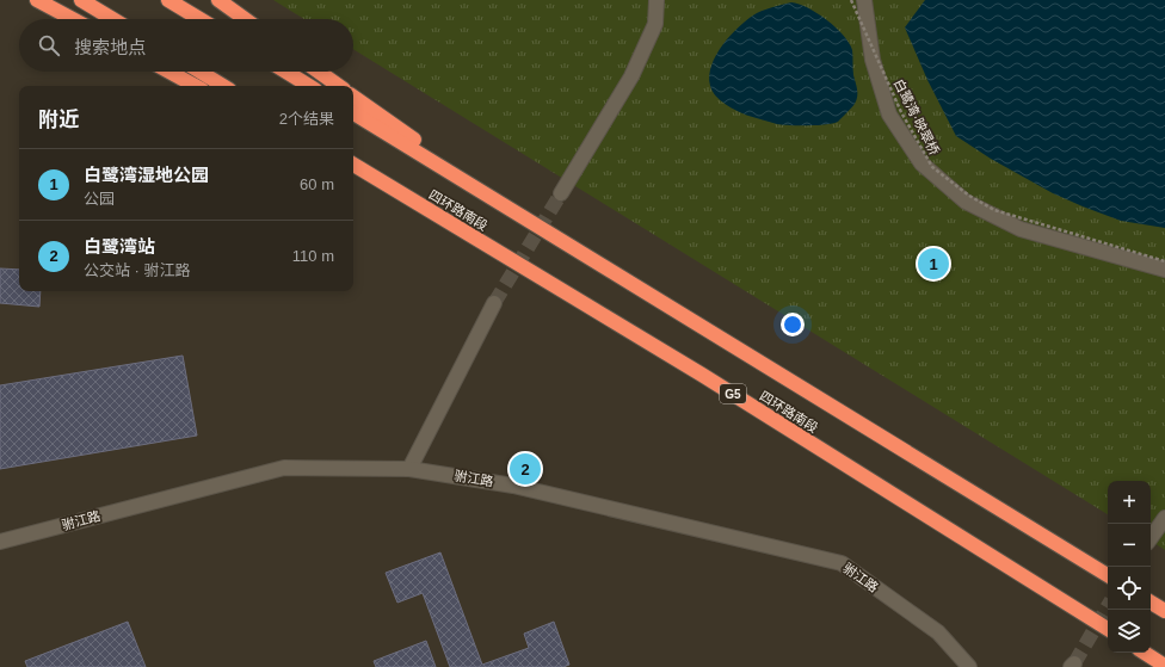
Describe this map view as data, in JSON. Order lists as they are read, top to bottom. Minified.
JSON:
{"streets":{"highway":["四环路南段","G5"],"street":["驸江路"],"path":["白鹭湾·映翠桥"]},"page":{"search":"搜索地点","heading":["附近","2个结果"],"list":[{"mark":"1","name":"白鹭湾湿地公园","note":"公园","value":"60 m"},{"mark":"2","name":"白鹭湾站","note":"公交站 · 驸江路","value":"110 m"}],"pins":["1","2"],"map_buttons":["+","−"]}}
